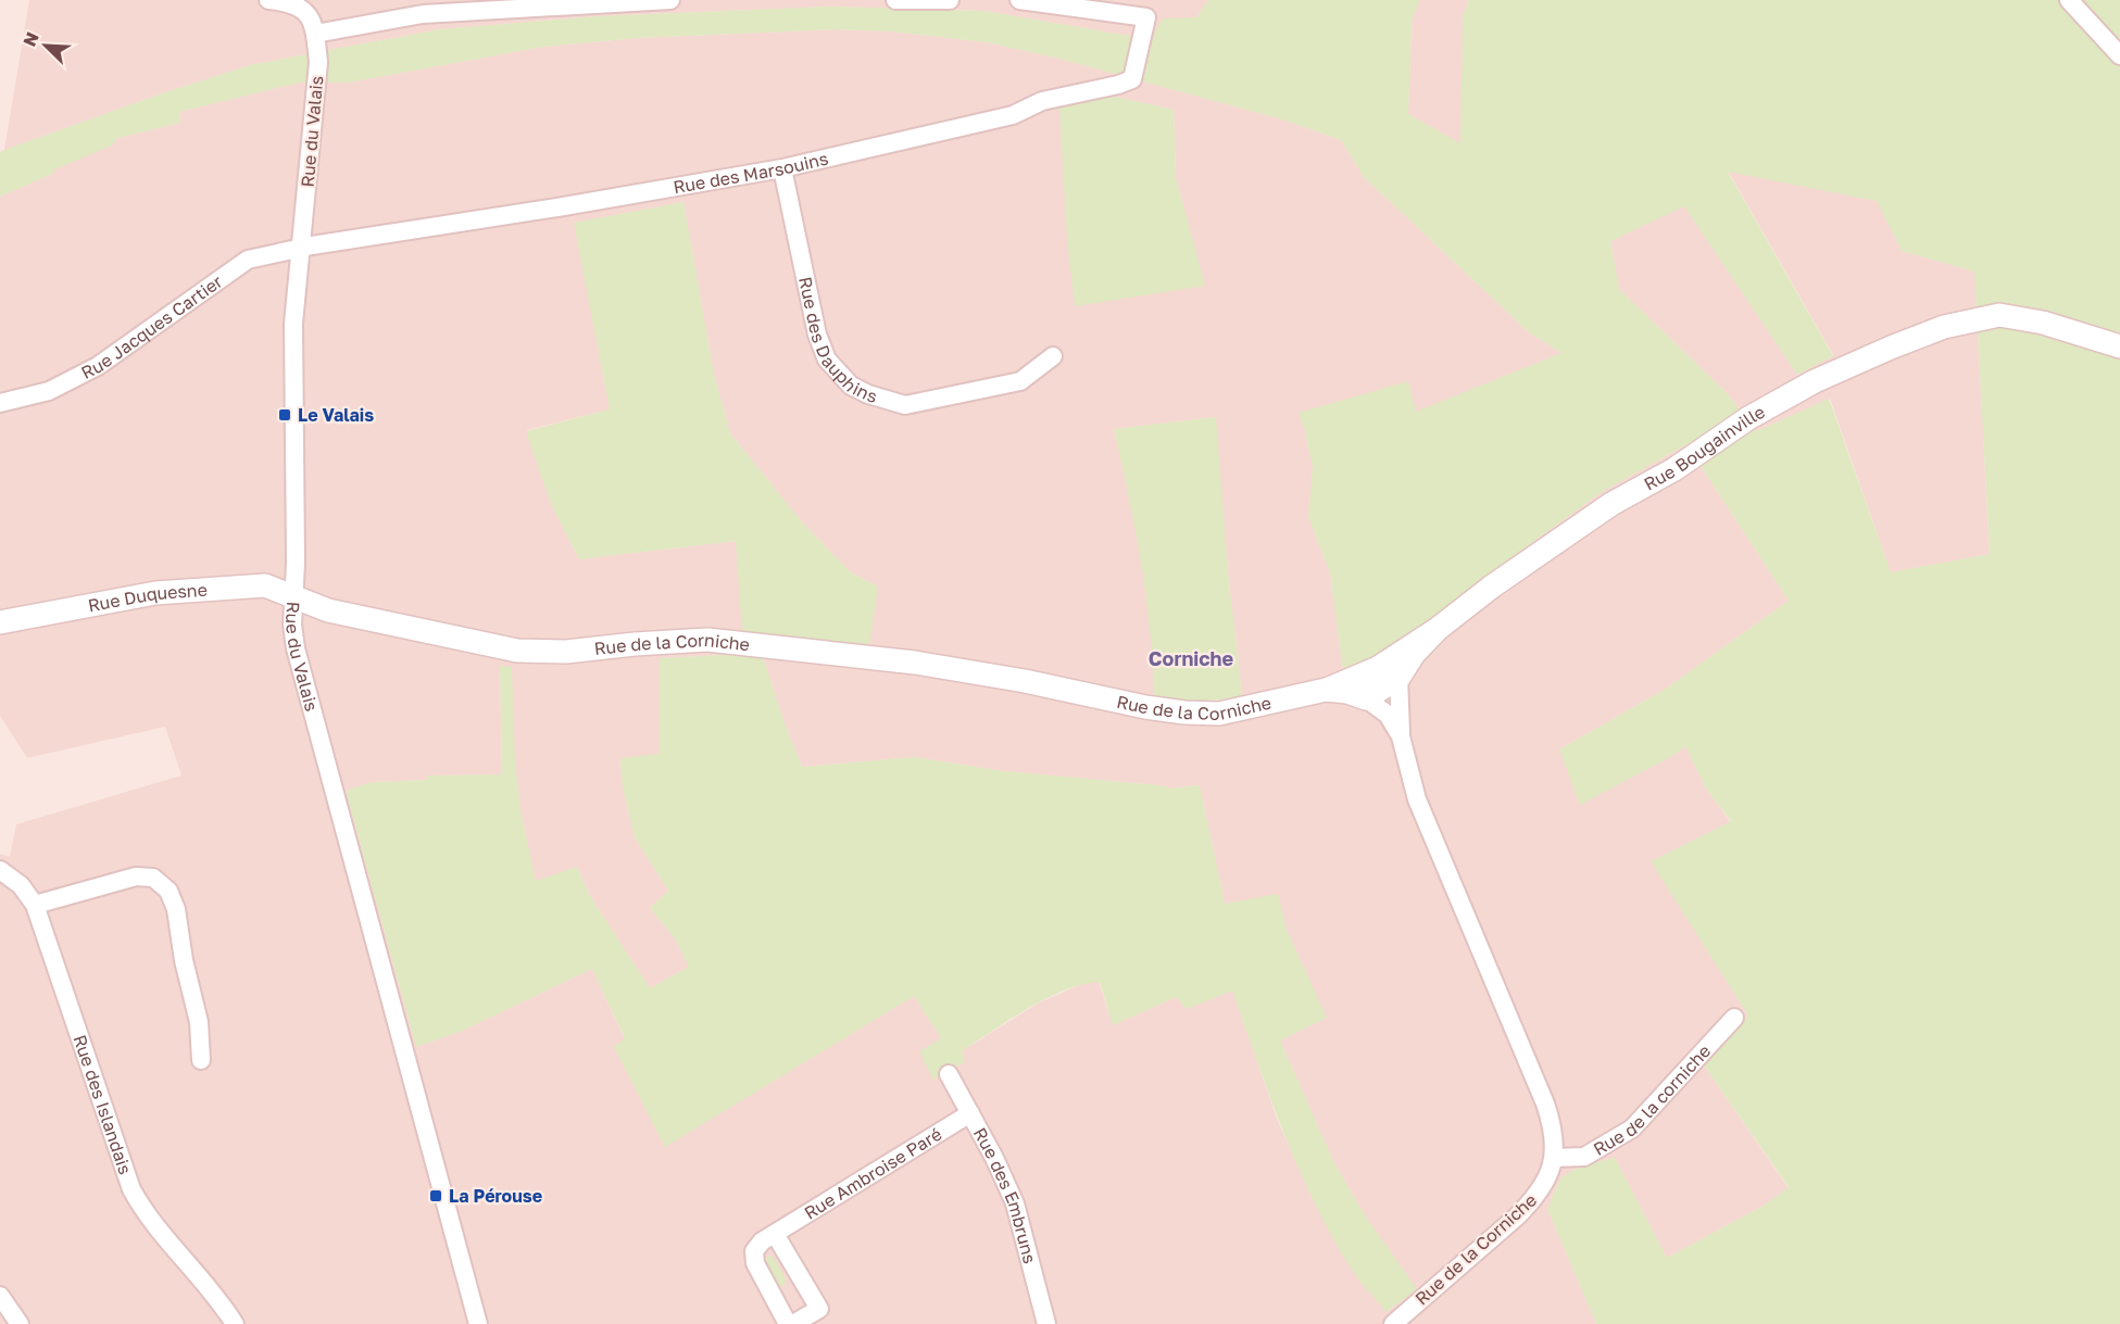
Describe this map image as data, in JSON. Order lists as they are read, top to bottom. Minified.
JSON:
{"streets":{"street":["Rue du Valais","Rue des Marsouins","Rue Jacques Cartier","Rue des Dauphins","Rue Bougainville","Rue Duquesne","Rue de la Corniche","Rue de la corniche","Rue des Islandais","Rue Ambroise Paré","Rue des Embruns"]},"crossings":[["Rue du Valais","Rue des Marsouins"],["Rue du Valais","Rue Jacques Cartier"],["Rue du Valais","Rue Duquesne"],["Rue du Valais","Rue de la Corniche"],["Rue des Marsouins","Rue Jacques Cartier"],["Rue des Marsouins","Rue des Dauphins"],["Rue Bougainville","Rue de la Corniche"],["Rue Duquesne","Rue de la Corniche"],["Rue de la Corniche","Rue de la corniche"],["Rue Ambroise Paré","Rue des Embruns"]],"districts":["Corniche"],"places":{"transit":["Le Valais","La Pérouse"]},"north":"top left"}
